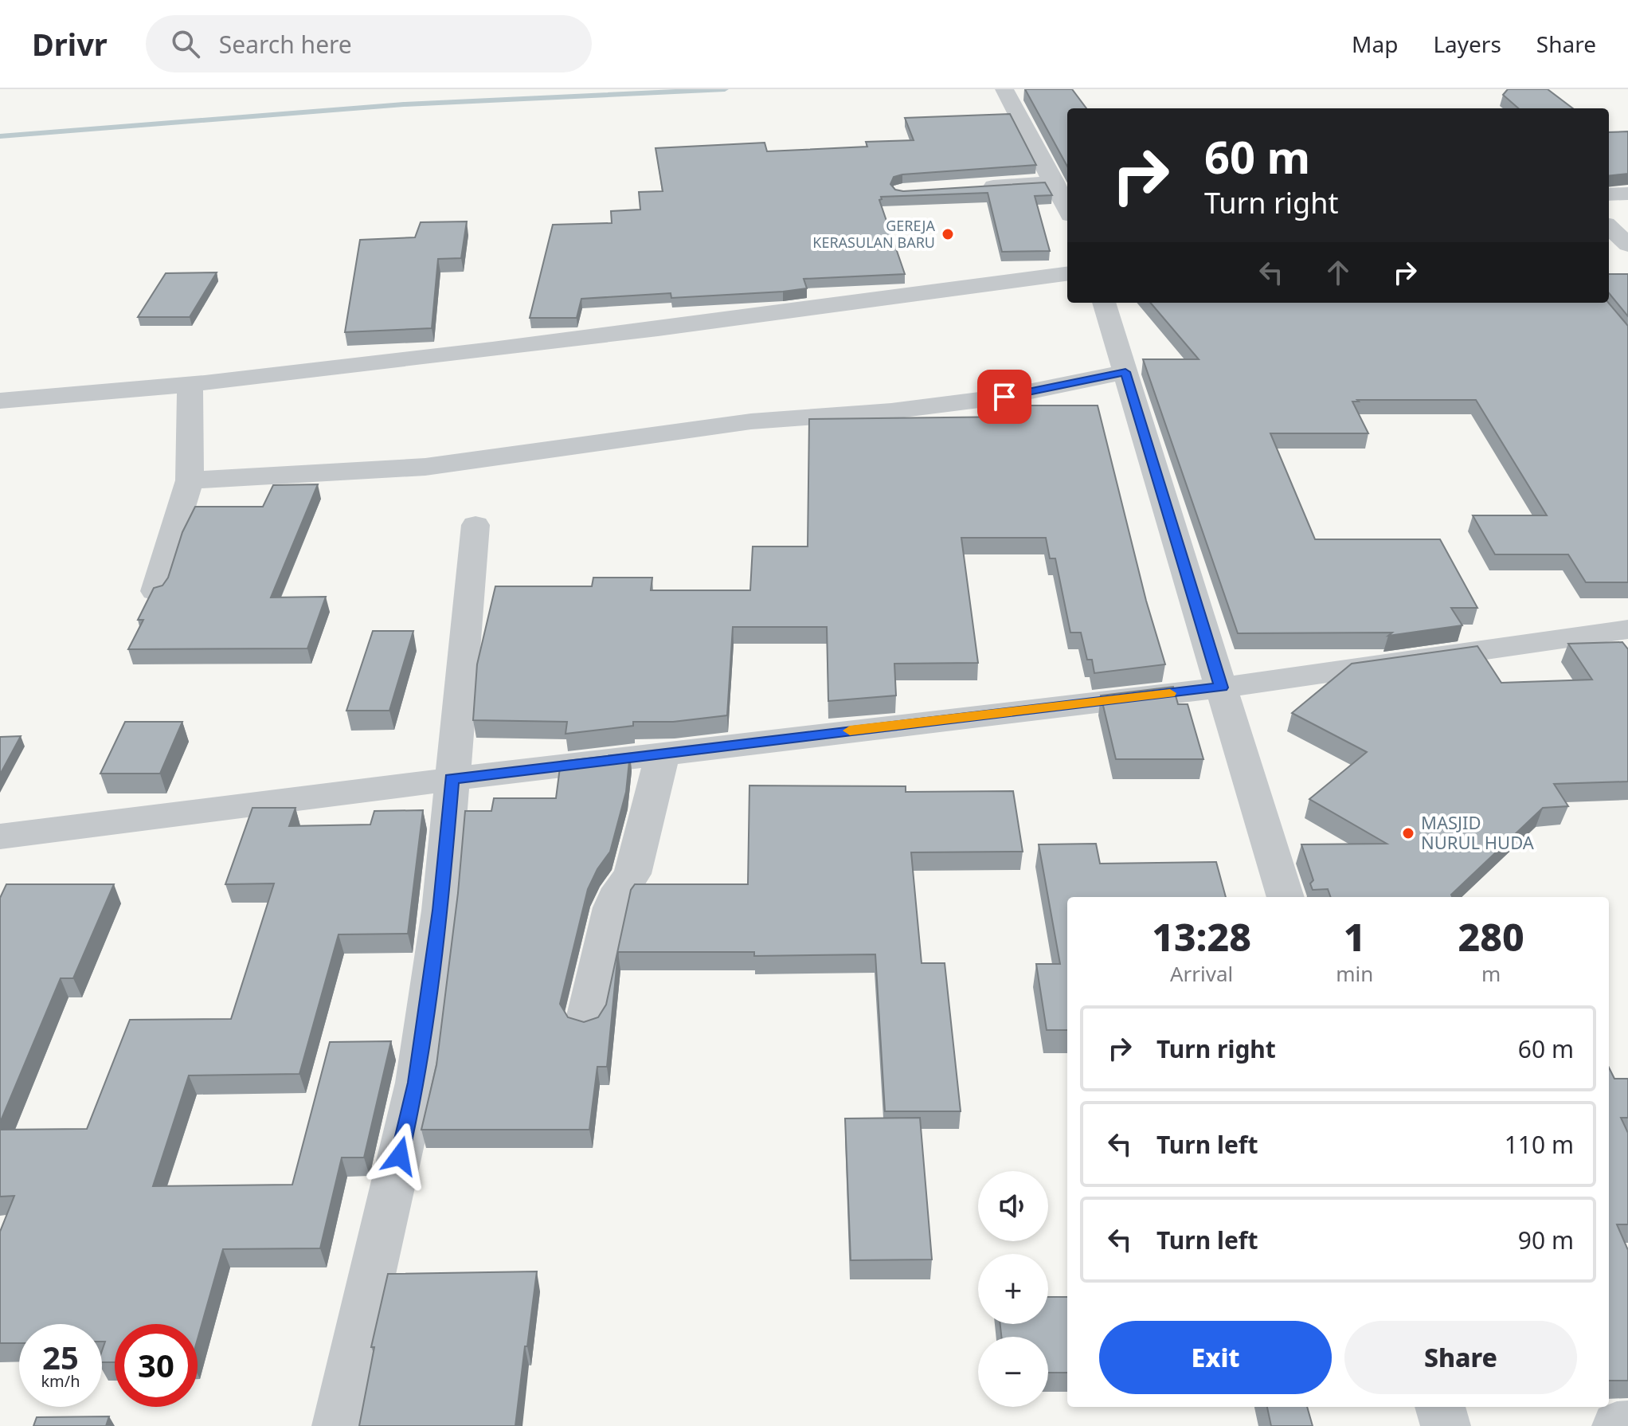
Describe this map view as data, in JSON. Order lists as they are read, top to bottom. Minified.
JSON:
{"places":["GEREJA KERASULAN BARU","MASJID NURUL HUDA"],"page":{"header":"Drivr","search":"Search here","nav":["Map","Layers","Share"],"turn":["60 m","Turn right"],"eta":["13:28","Arrival","1","min","280","m"],"list":[{"name":"Turn right","value":"60 m"},{"name":"Turn left","value":"110 m"},{"name":"Turn left","value":"90 m"}],"map_buttons":["+","−"],"buttons":["Exit","Share"],"speed":"25 km/h","limit":"30"}}
